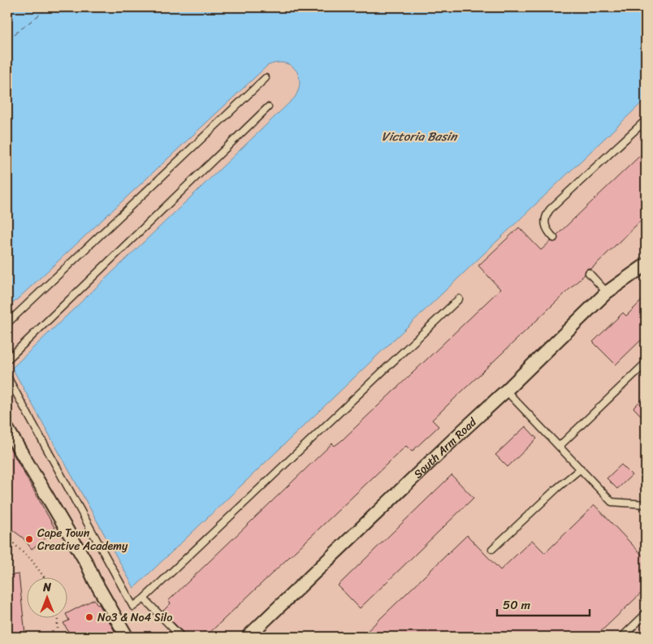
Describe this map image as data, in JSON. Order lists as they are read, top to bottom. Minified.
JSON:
{"streets":{"street":["South Arm Road"]},"water":["Victoria Basin"],"places":["Cape Town Creative Academy","No3 & No4 Silo"],"scale_bar":"50 m","north":"top"}
